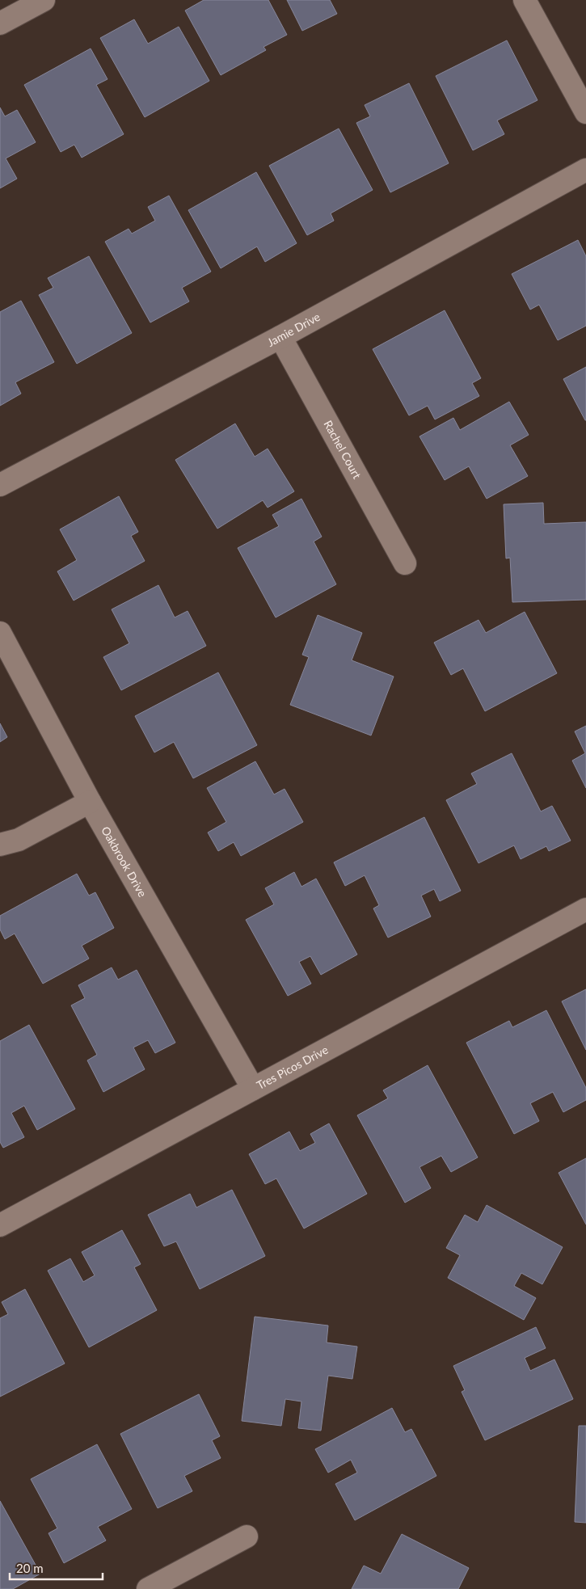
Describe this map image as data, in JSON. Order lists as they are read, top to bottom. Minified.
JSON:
{"streets":{"street":["Jamie Drive","Rachel Court","Oakbrook Drive","Tres Picos Drive"]},"crossings":[["Jamie Drive","Rachel Court"],["Oakbrook Drive","Tres Picos Drive"]],"scale_bar":"20 m"}
